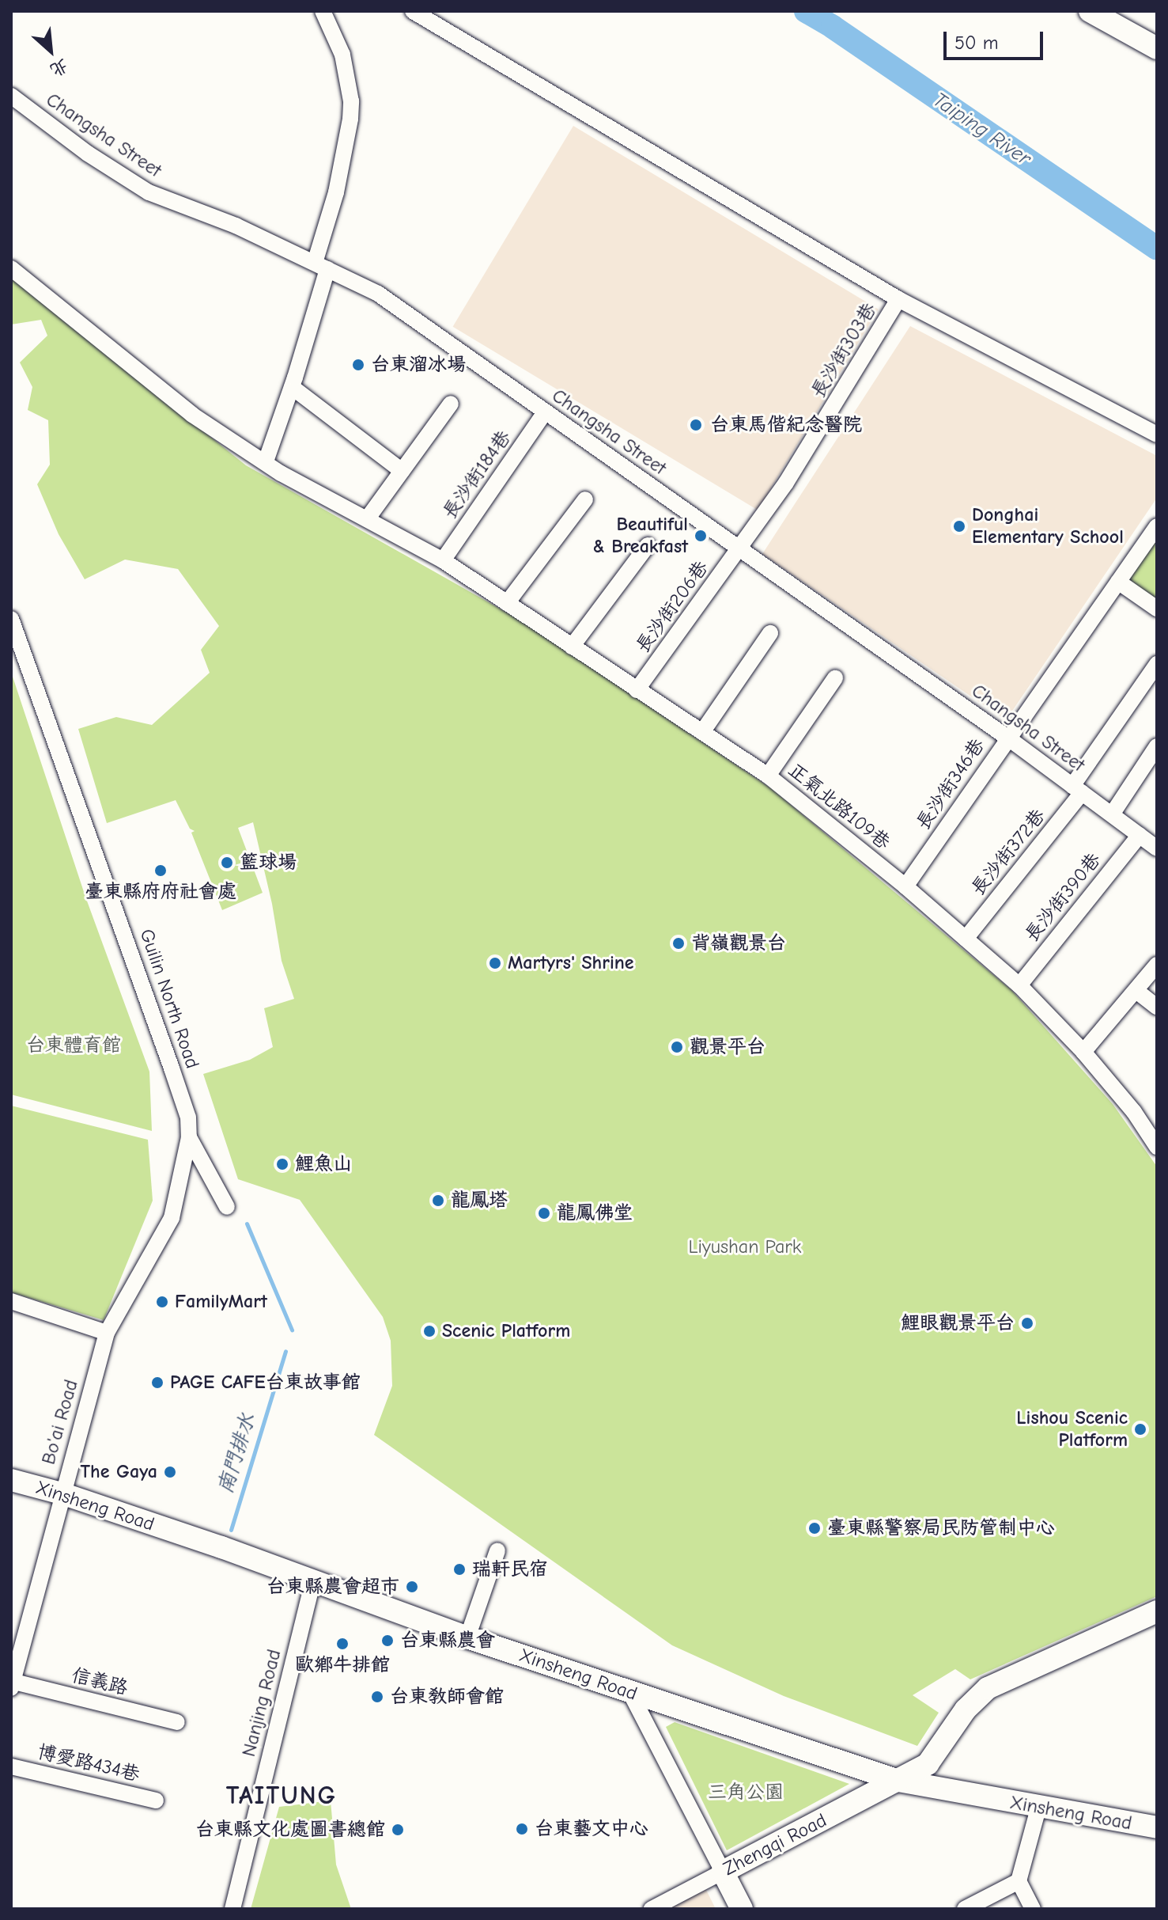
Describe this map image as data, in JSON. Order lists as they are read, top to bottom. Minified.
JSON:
{"streets":{"street":["Changsha Street","長沙街303巷","長沙街184巷","長沙街206巷","長沙街346巷","正氣北路109巷","長沙街372巷","長沙街390巷","Guilin North Road","Bo'ai Road","Xinsheng Road","信義路","Nanjing Road","博愛路434巷","Zhengqi Road"]},"crossings":[["Changsha Street","長沙街303巷"],["Changsha Street","長沙街184巷"],["Changsha Street","長沙街206巷"],["Changsha Street","長沙街346巷"],["Changsha Street","長沙街372巷"],["Changsha Street","長沙街390巷"],["長沙街303巷","長沙街206巷"],["長沙街184巷","正氣北路109巷"],["長沙街206巷","正氣北路109巷"],["長沙街346巷","正氣北路109巷"],["正氣北路109巷","長沙街372巷"],["正氣北路109巷","長沙街390巷"],["Guilin North Road","Bo'ai Road"],["Bo'ai Road","Xinsheng Road"],["Bo'ai Road","信義路"],["Xinsheng Road","Nanjing Road"],["Xinsheng Road","Zhengqi Road"]],"districts":["TAITUNG"],"water":["Taiping River","南門排水"],"parks":["台東體育館","Liyushan Park","三角公園"],"places":["台東溜冰場","台東馬偕紀念醫院","Donghai Elementary School","Beautiful & Breakfast","籃球場","臺東縣府府社會處","背嶺觀景台","Martyrs' Shrine","觀景平台","鯉魚山","龍鳳塔","龍鳳佛堂","FamilyMart","鯉眼觀景平台","Scenic Platform","PAGE CAFE台東故事館","Lishou Scenic Platform","The Gaya","臺東縣警察局民防管制中心","瑞軒民宿","台東縣農會超市","台東縣農會","歐鄉牛排館","台東教師會館","台東藝文中心","台東縣文化處圖書總館"],"scale_bar":"50 m","north":"bottom right"}
